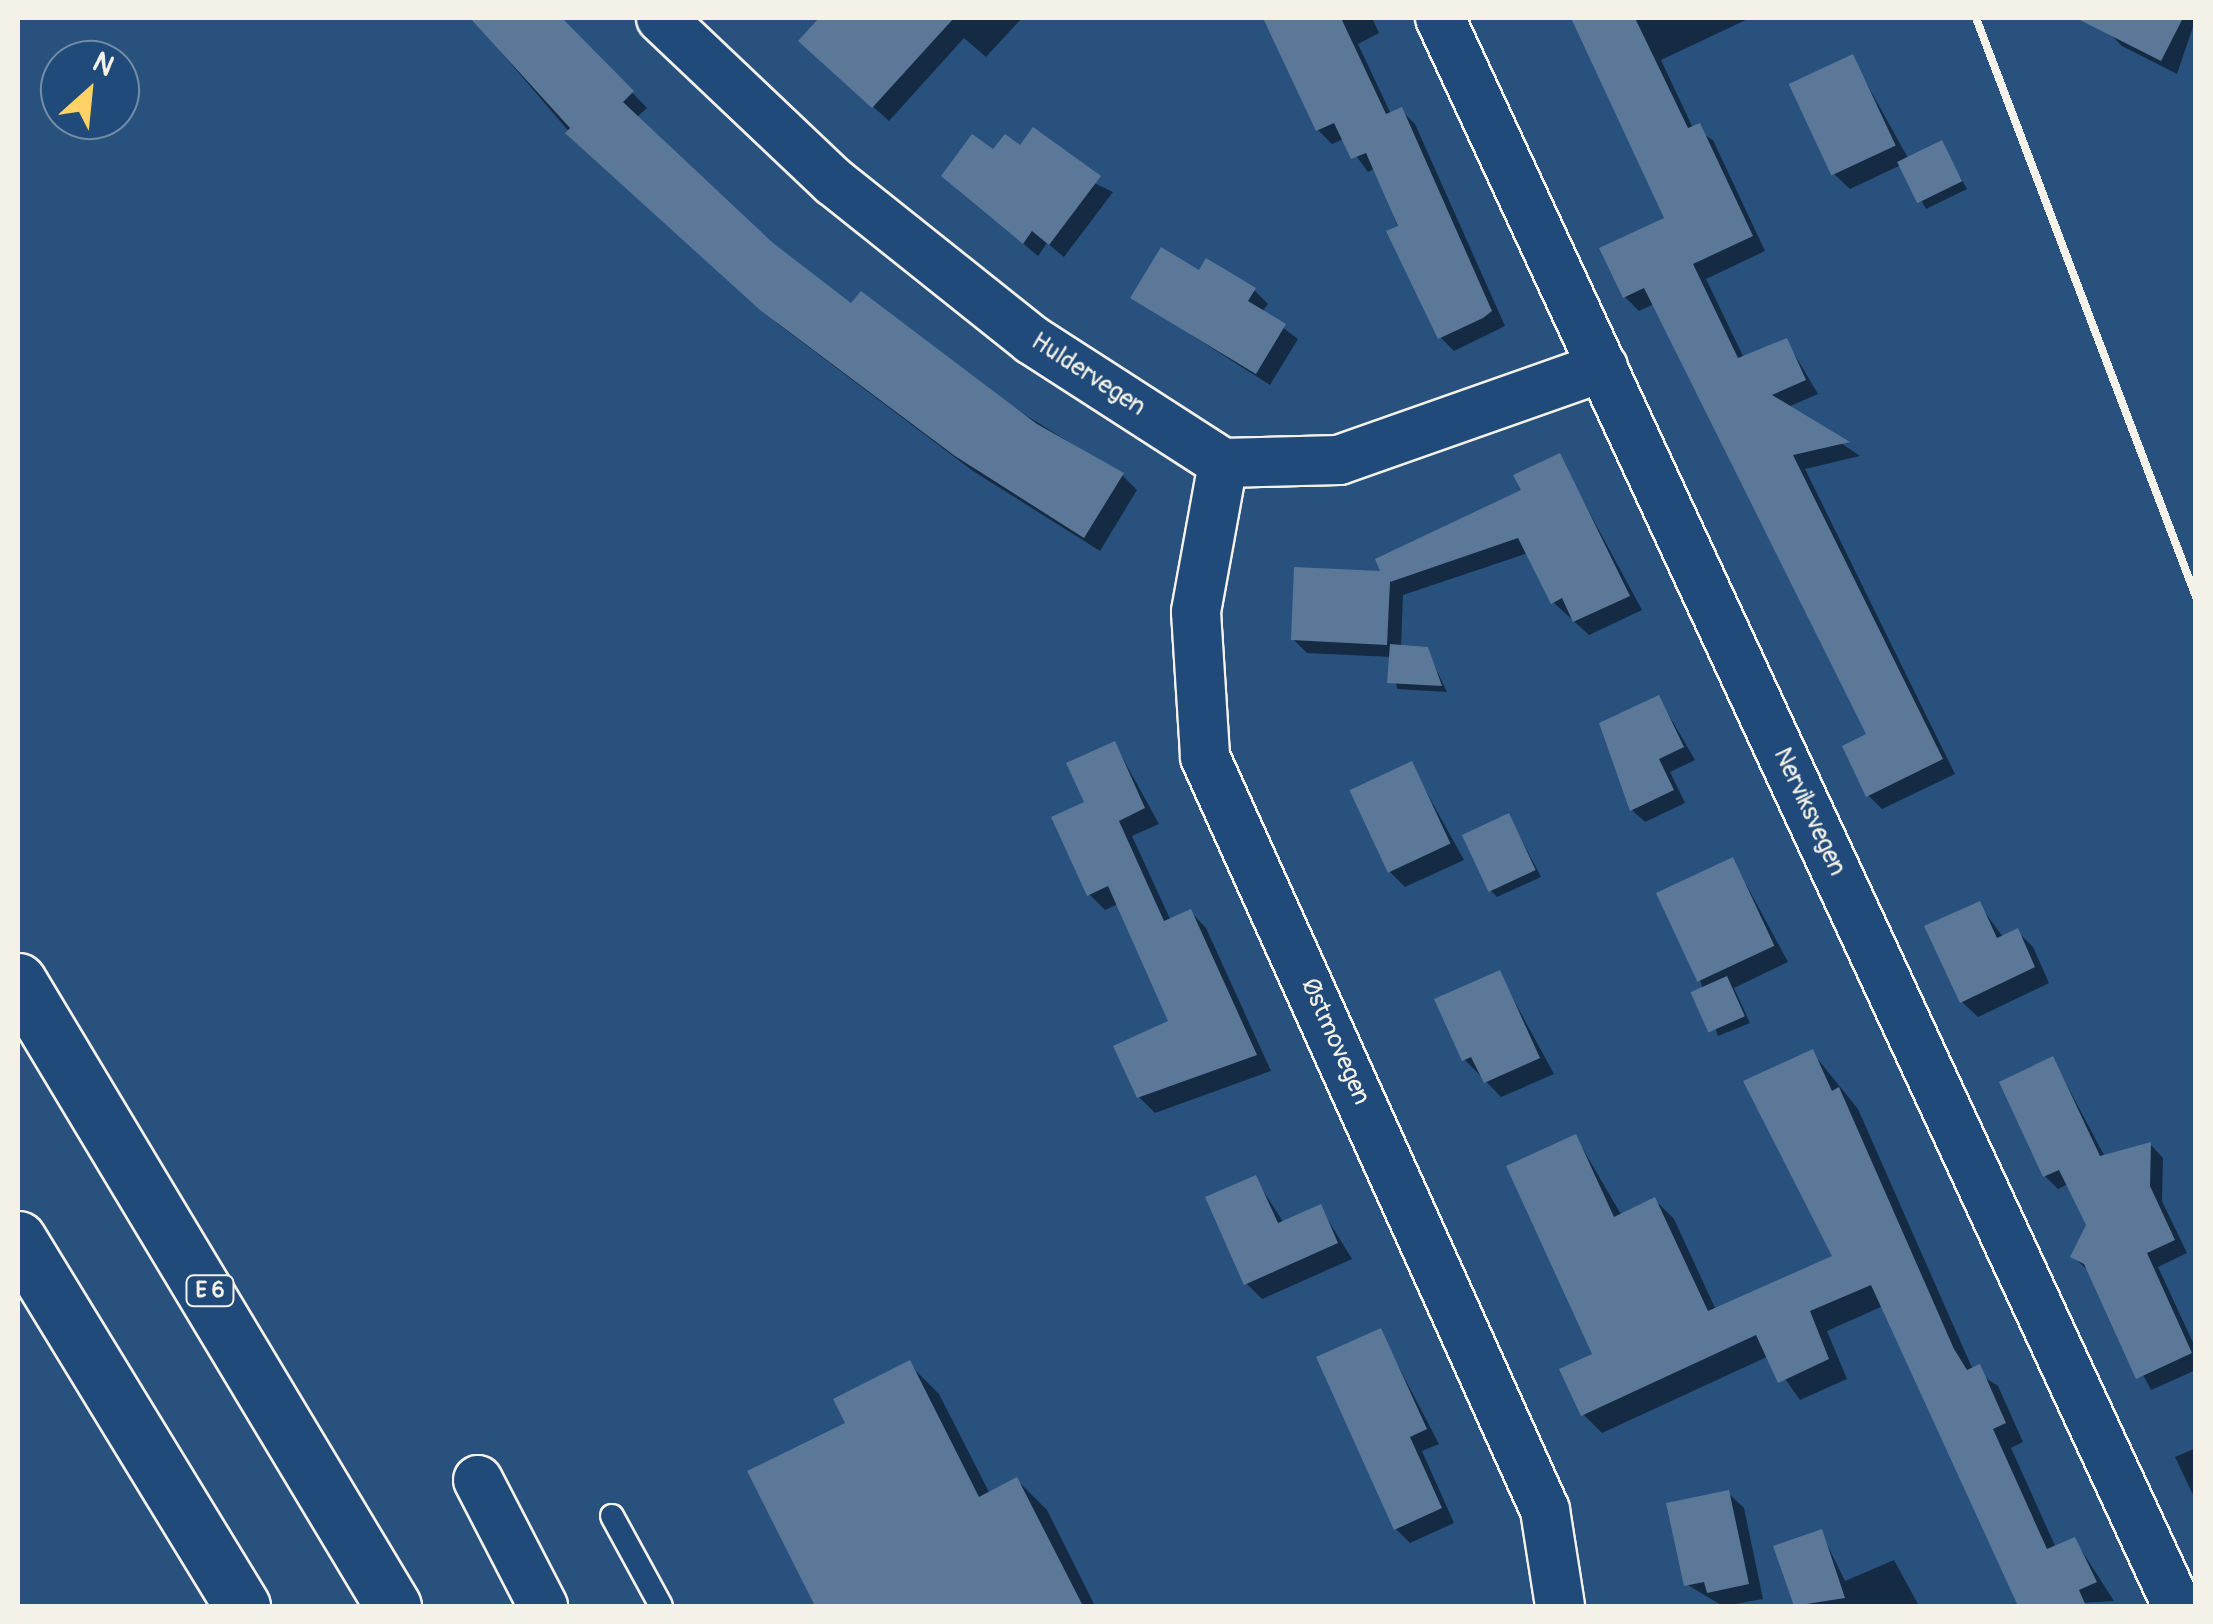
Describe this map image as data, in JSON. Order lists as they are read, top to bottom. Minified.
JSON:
{"streets":{"highway":["E 6"],"street":["Huldervegen","Nerviksvegen","Østmovegen"]},"crossings":[["Huldervegen","Østmovegen"]],"north":"top right"}
